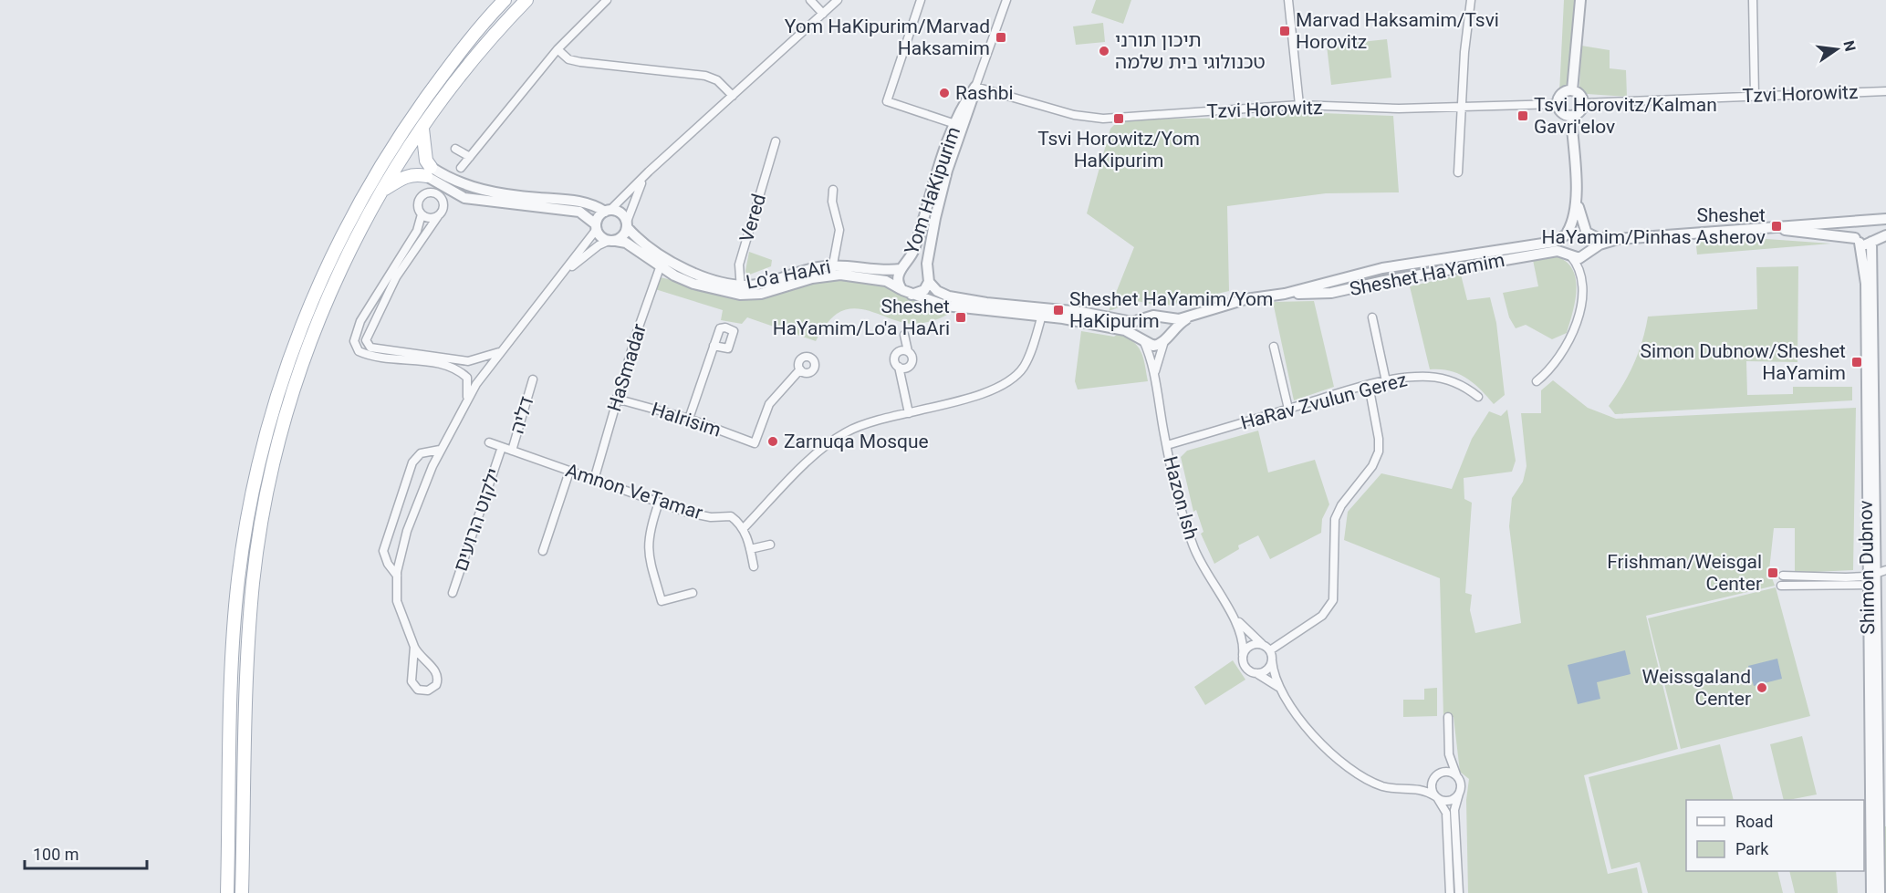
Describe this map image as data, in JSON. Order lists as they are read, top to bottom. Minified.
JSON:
{"streets":{"street":["Tzvi Horowitz","Yom HaKipurim","Vered","Lo'a HaAri","Sheshet HaYamim","HaSmadar","HaRav Zvulun Gerez","דליה","HaIrisim","Amnon VeTamar","Hazon Ish","ילקוט הרועים","Shimon Dubnov"]},"crossings":[["Tzvi Horowitz","Yom HaKipurim"],["Yom HaKipurim","Lo'a HaAri"],["Vered","Lo'a HaAri"],["Lo'a HaAri","HaSmadar"],["Sheshet HaYamim","Hazon Ish"],["HaSmadar","HaIrisim"],["HaSmadar","Amnon VeTamar"],["HaRav Zvulun Gerez","Hazon Ish"],["דליה","Amnon VeTamar"],["Amnon VeTamar","ילקוט הרועים"]],"places":{"transit":["Marvad Haksamim/Tsvi Horovitz","Yom HaKipurim/Marvad Haksamim","Tsvi Horovitz/Kalman Gavri'elov","Tsvi Horowitz/Yom HaKipurim","Sheshet HaYamim/Pinhas Asherov","Sheshet HaYamim/Yom HaKipurim","Sheshet HaYamim/Lo'a HaAri","Simon Dubnow/Sheshet HaYamim","Frishman/Weisgal Center"],"other":["תיכון תורני טכנולוגי בית שלמה","Rashbi","Zarnuqa Mosque","Weissgaland Center"]},"legend":["Road","Park"],"scale_bar":"100 m","north":"right"}
